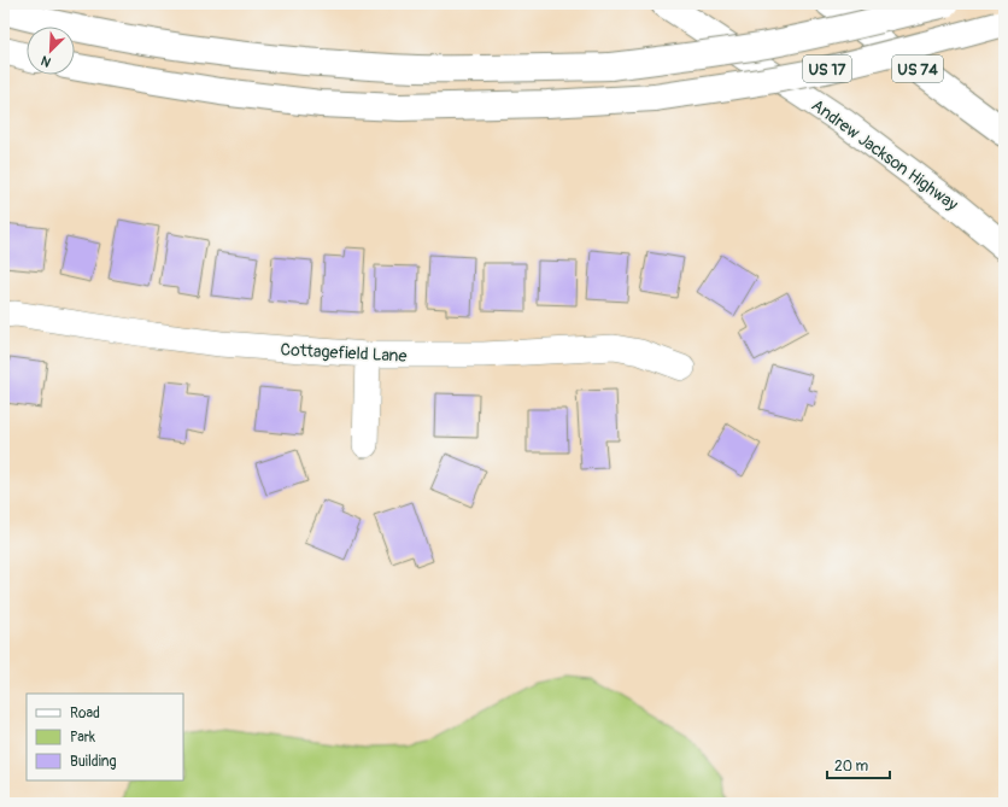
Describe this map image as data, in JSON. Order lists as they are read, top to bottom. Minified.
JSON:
{"streets":{"highway":["US 17","US 74","Andrew Jackson Highway"],"street":["Cottagefield Lane"]},"legend":["Road","Park","Building"],"scale_bar":"20 m","north":"bottom left"}
